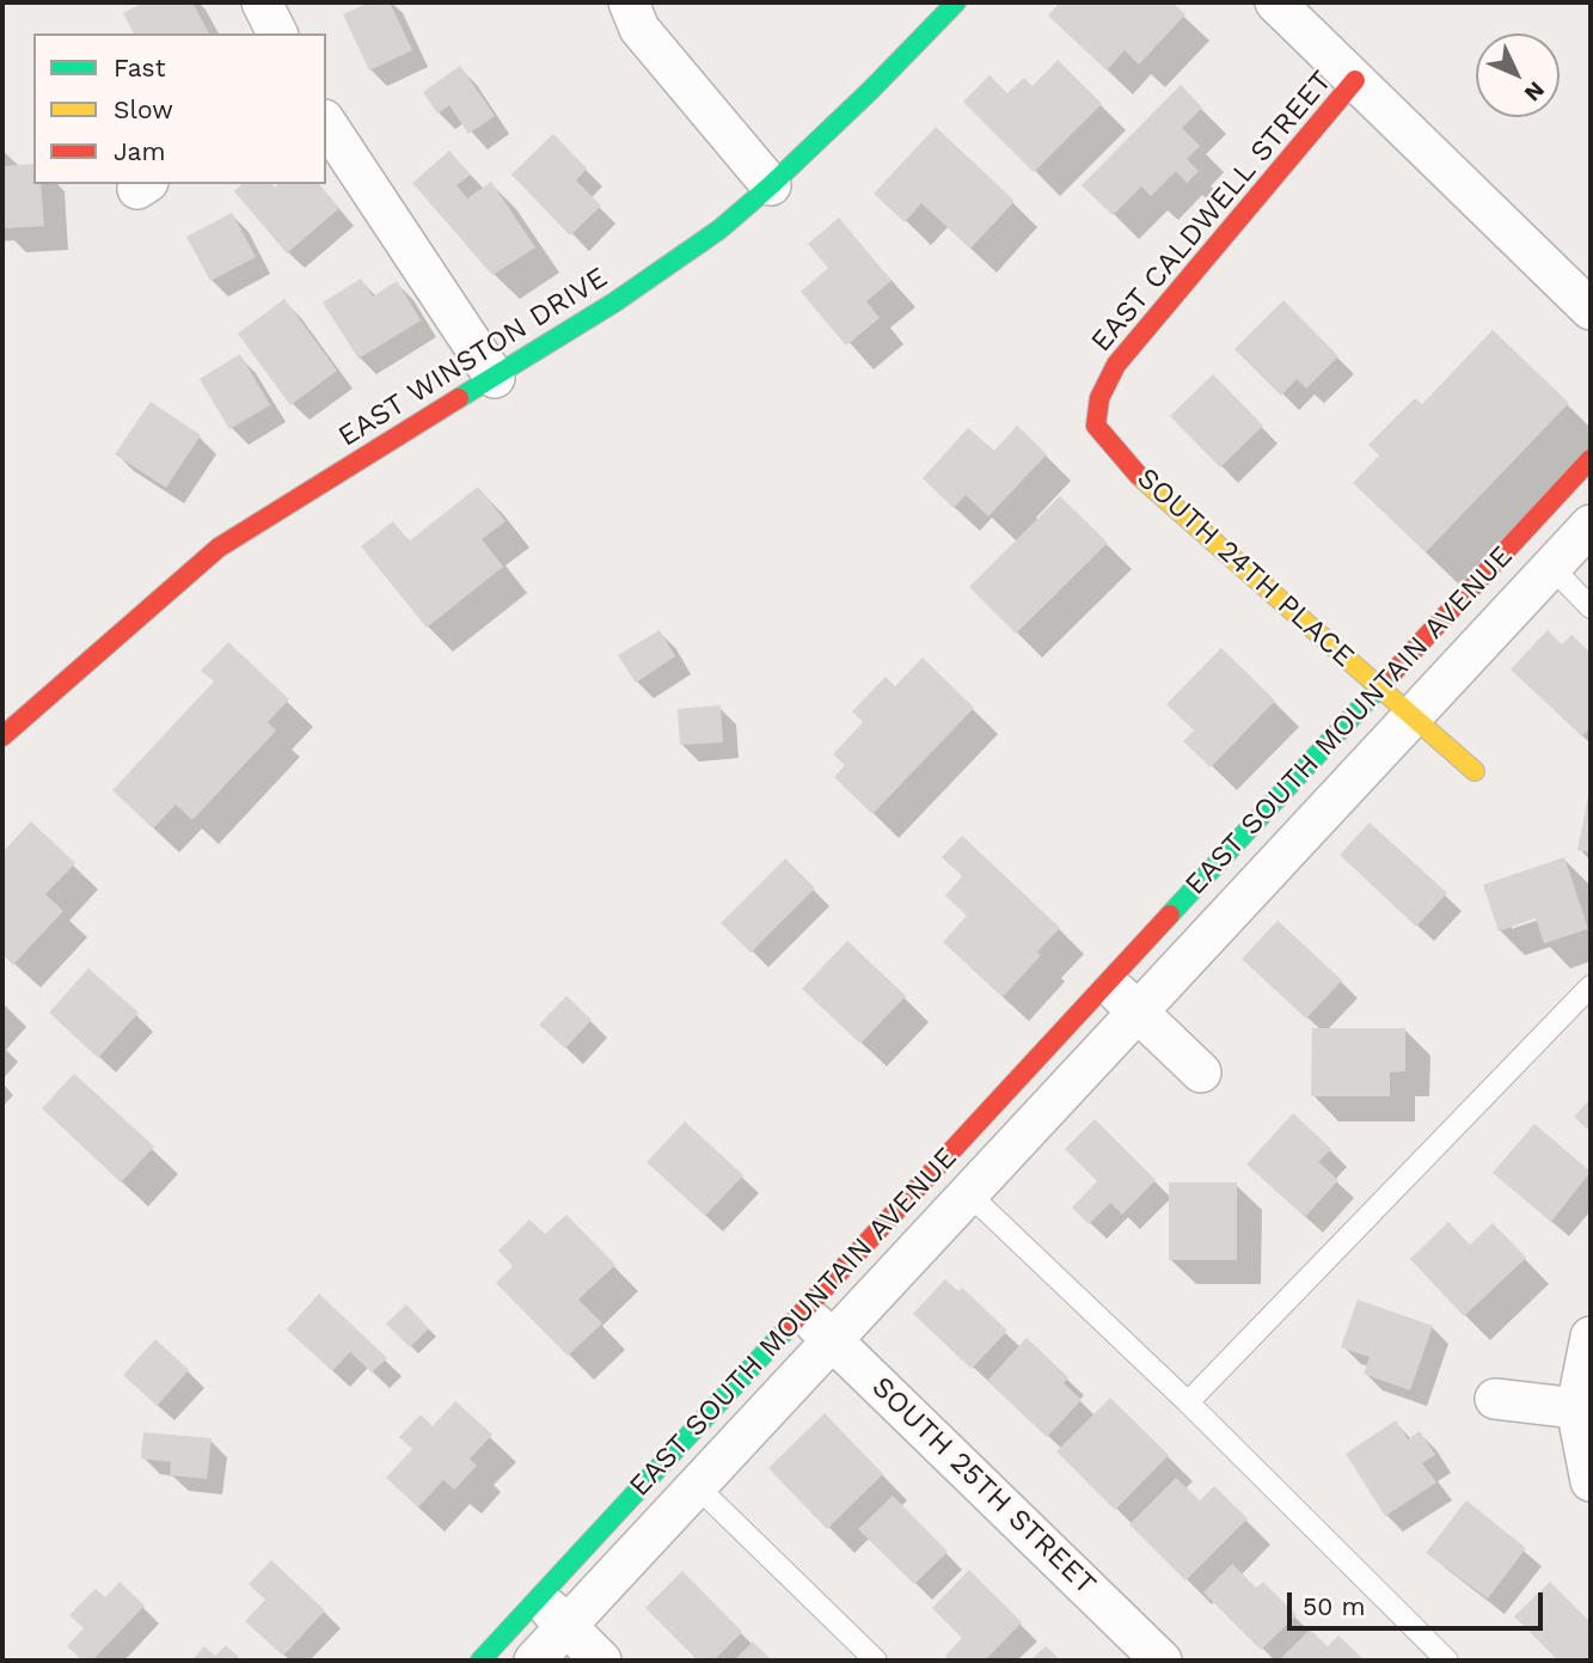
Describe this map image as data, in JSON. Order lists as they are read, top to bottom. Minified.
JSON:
{"streets":{"street":["EAST CALDWELL STREET","EAST WINSTON DRIVE","SOUTH 24TH PLACE","EAST SOUTH MOUNTAIN AVENUE","SOUTH 25TH STREET"]},"crossings":[["EAST CALDWELL STREET","SOUTH 24TH PLACE"],["SOUTH 24TH PLACE","EAST SOUTH MOUNTAIN AVENUE"],["EAST SOUTH MOUNTAIN AVENUE","SOUTH 25TH STREET"]],"legend":["Fast","Slow","Jam"],"scale_bar":"50 m","north":"bottom right"}
